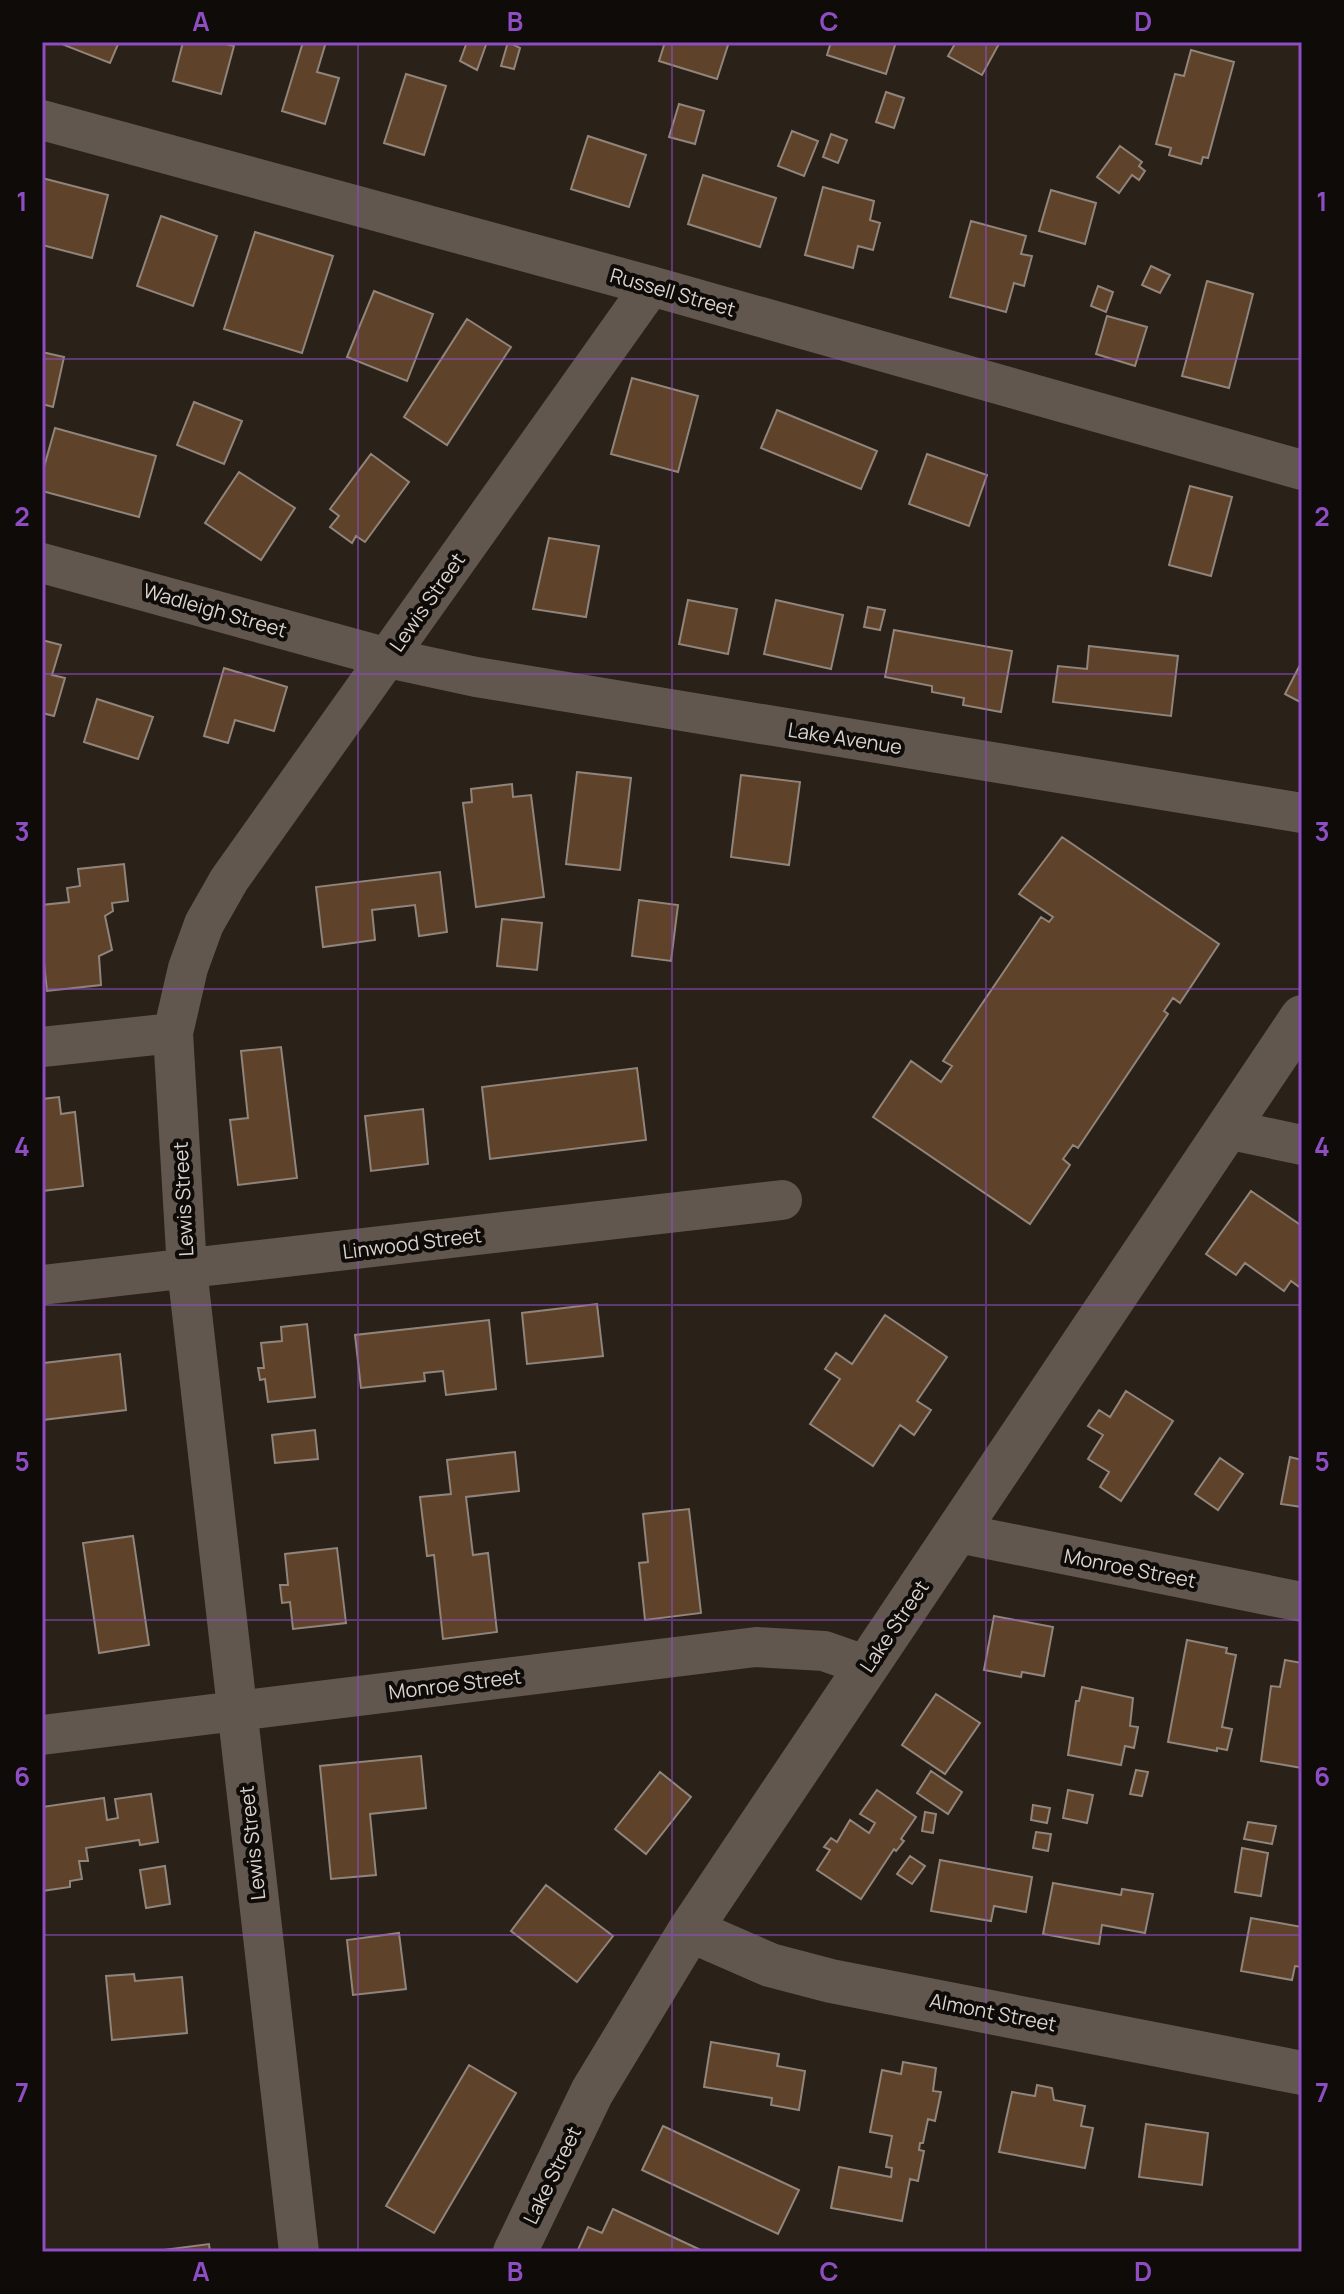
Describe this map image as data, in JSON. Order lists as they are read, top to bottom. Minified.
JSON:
{"streets":{"street":["Russell Street","Lewis Street","Wadleigh Street","Lake Avenue","Linwood Street","Monroe Street","Lake Street","Almont Street"]},"crossings":[["Russell Street","Lewis Street"],["Lewis Street","Wadleigh Street"],["Lewis Street","Lake Avenue"],["Lewis Street","Linwood Street"],["Lewis Street","Monroe Street"],["Wadleigh Street","Lake Avenue"],["Monroe Street","Lake Street"],["Lake Street","Almont Street"]],"grid":{"columns":["A","B","C","D"],"rows":["1","2","3","4","5","6","7"]}}
